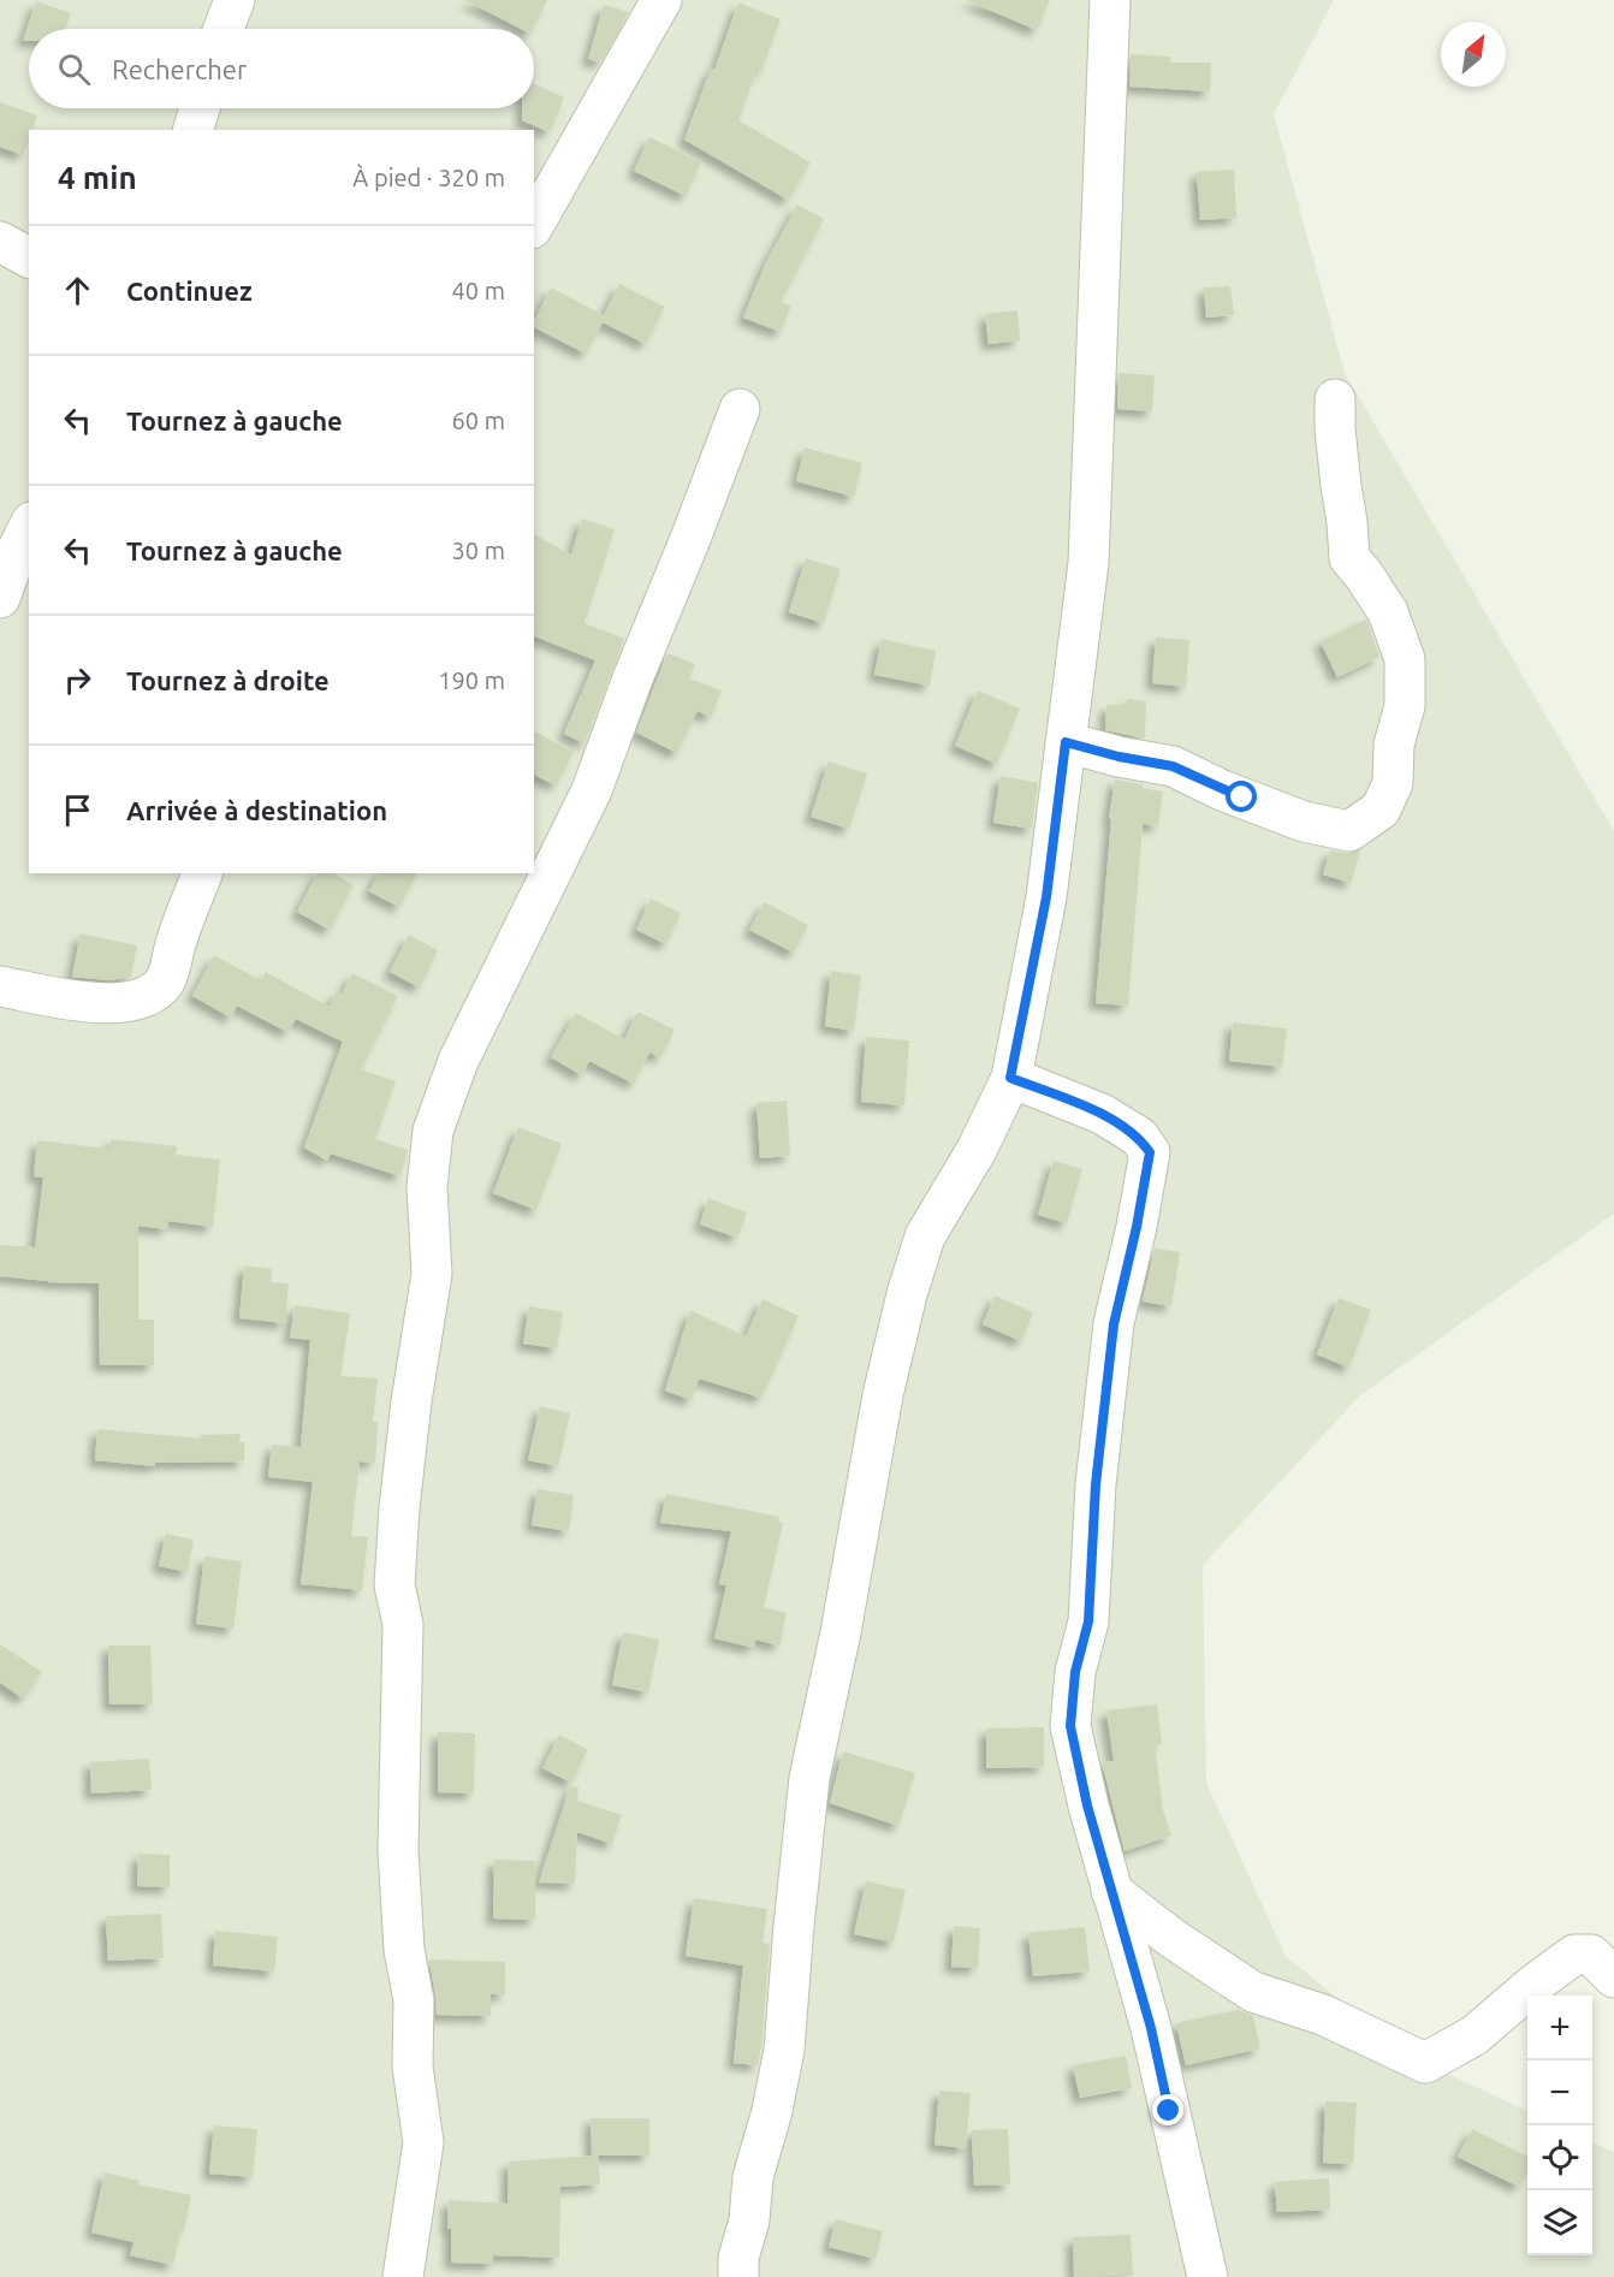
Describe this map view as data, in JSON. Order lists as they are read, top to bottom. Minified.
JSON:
{"north":"top right","page":{"search":"Rechercher","heading":["4 min","À pied · 320 m"],"list":[["Continuez","40 m"],["Tournez à gauche","60 m"],["Tournez à gauche","30 m"],["Tournez à droite","190 m"],"Arrivée à destination"],"map_buttons":["+","−"]}}
